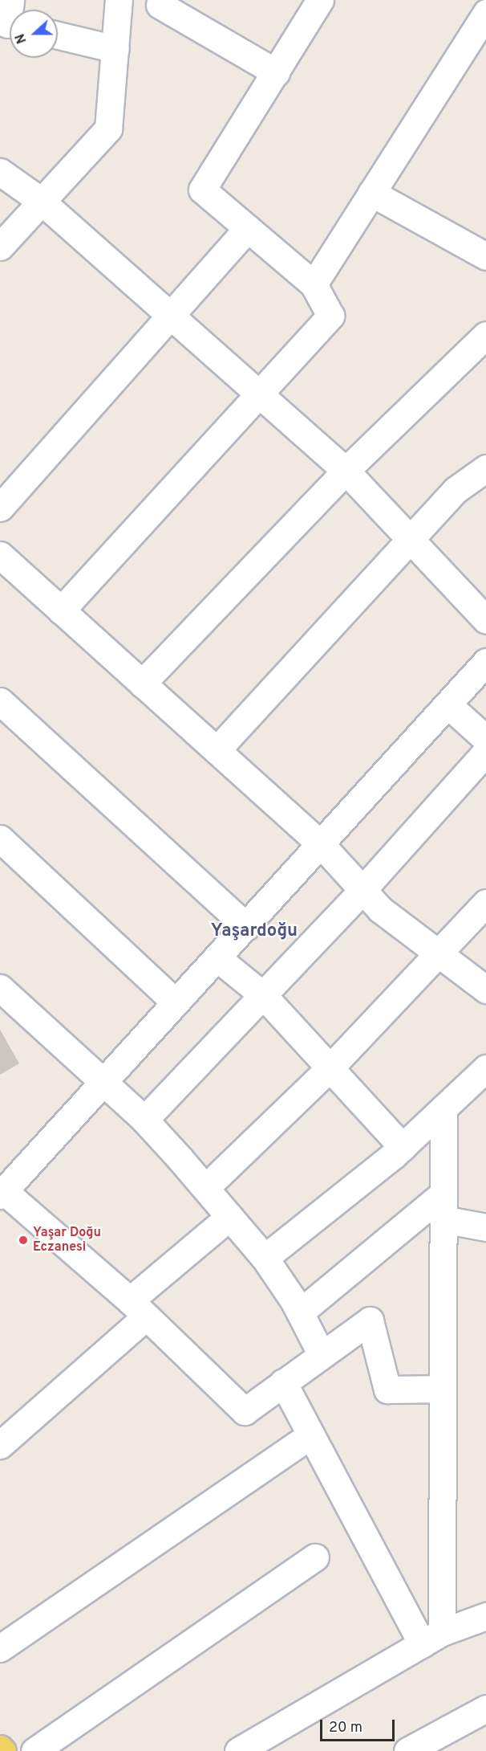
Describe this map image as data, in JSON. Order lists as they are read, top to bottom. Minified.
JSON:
{"districts":["Yaşardoğu"],"places":["Yaşar Doğu Eczanesi"],"scale_bar":"20 m","north":"left"}
